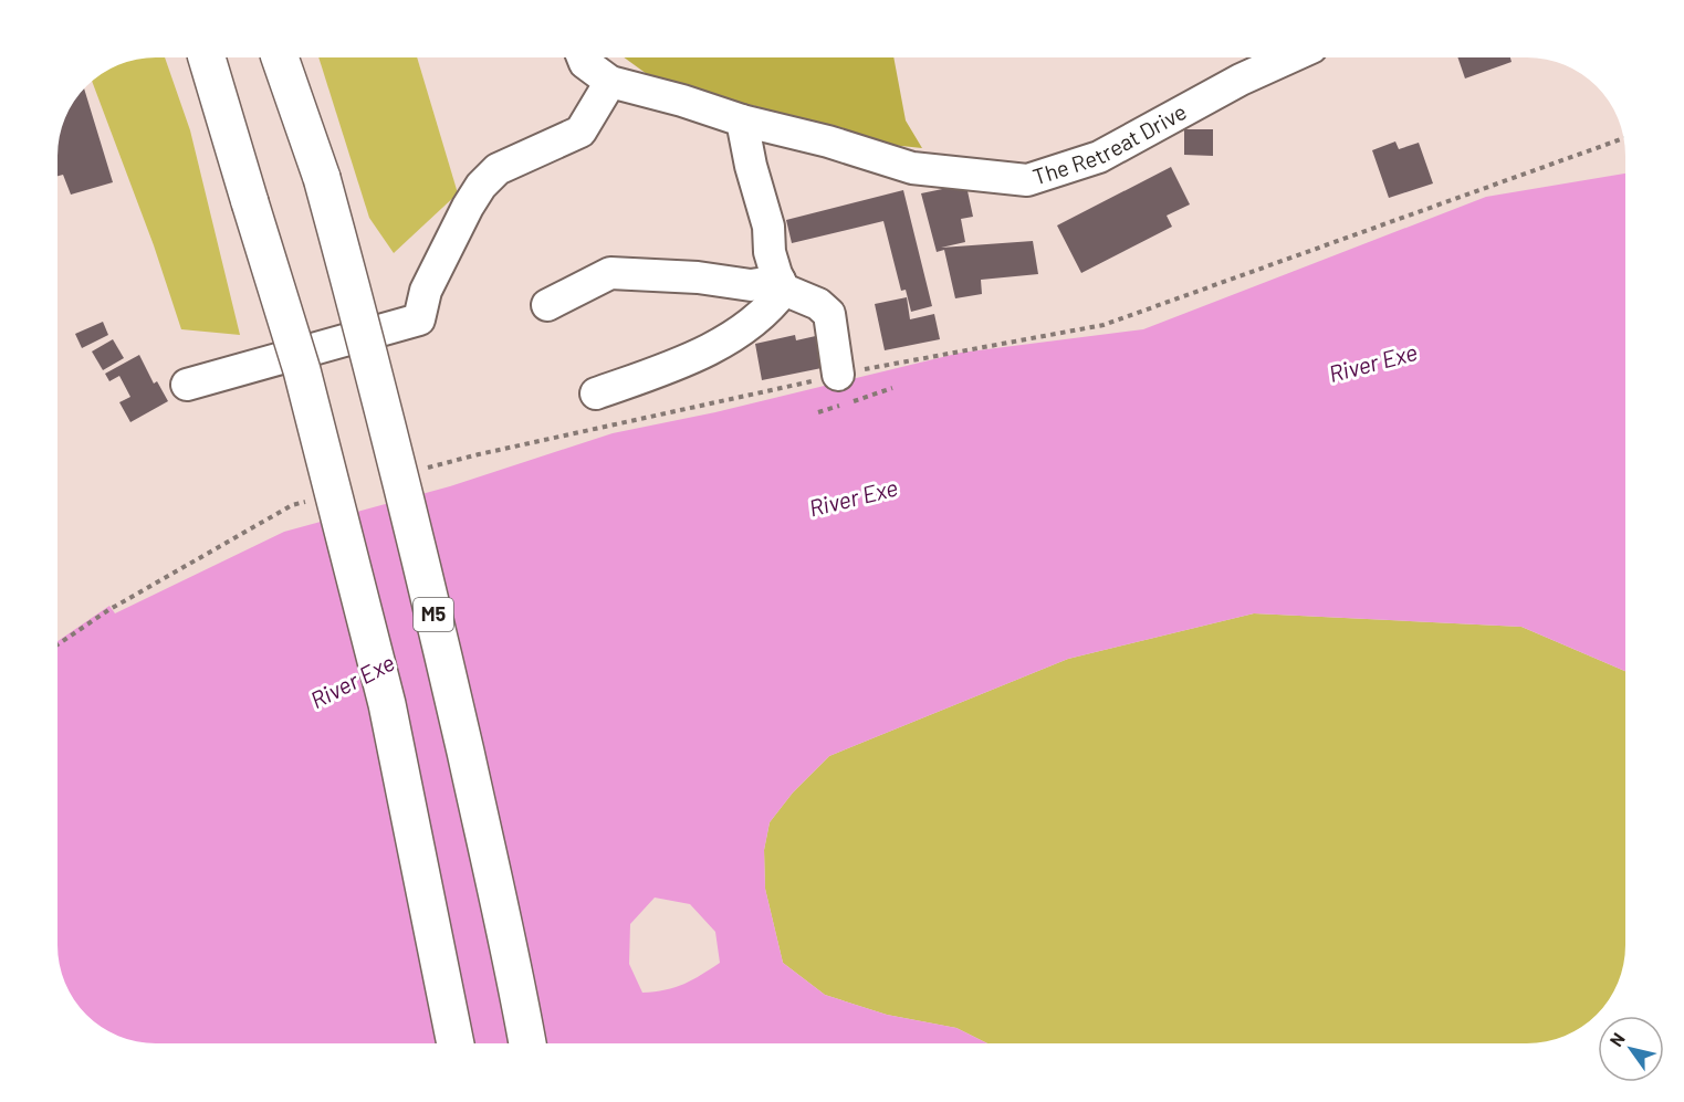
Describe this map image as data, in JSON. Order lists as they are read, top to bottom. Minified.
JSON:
{"streets":{"highway":["M5"],"street":["The Retreat Drive"]},"water":["River Exe"],"north":"top left"}
